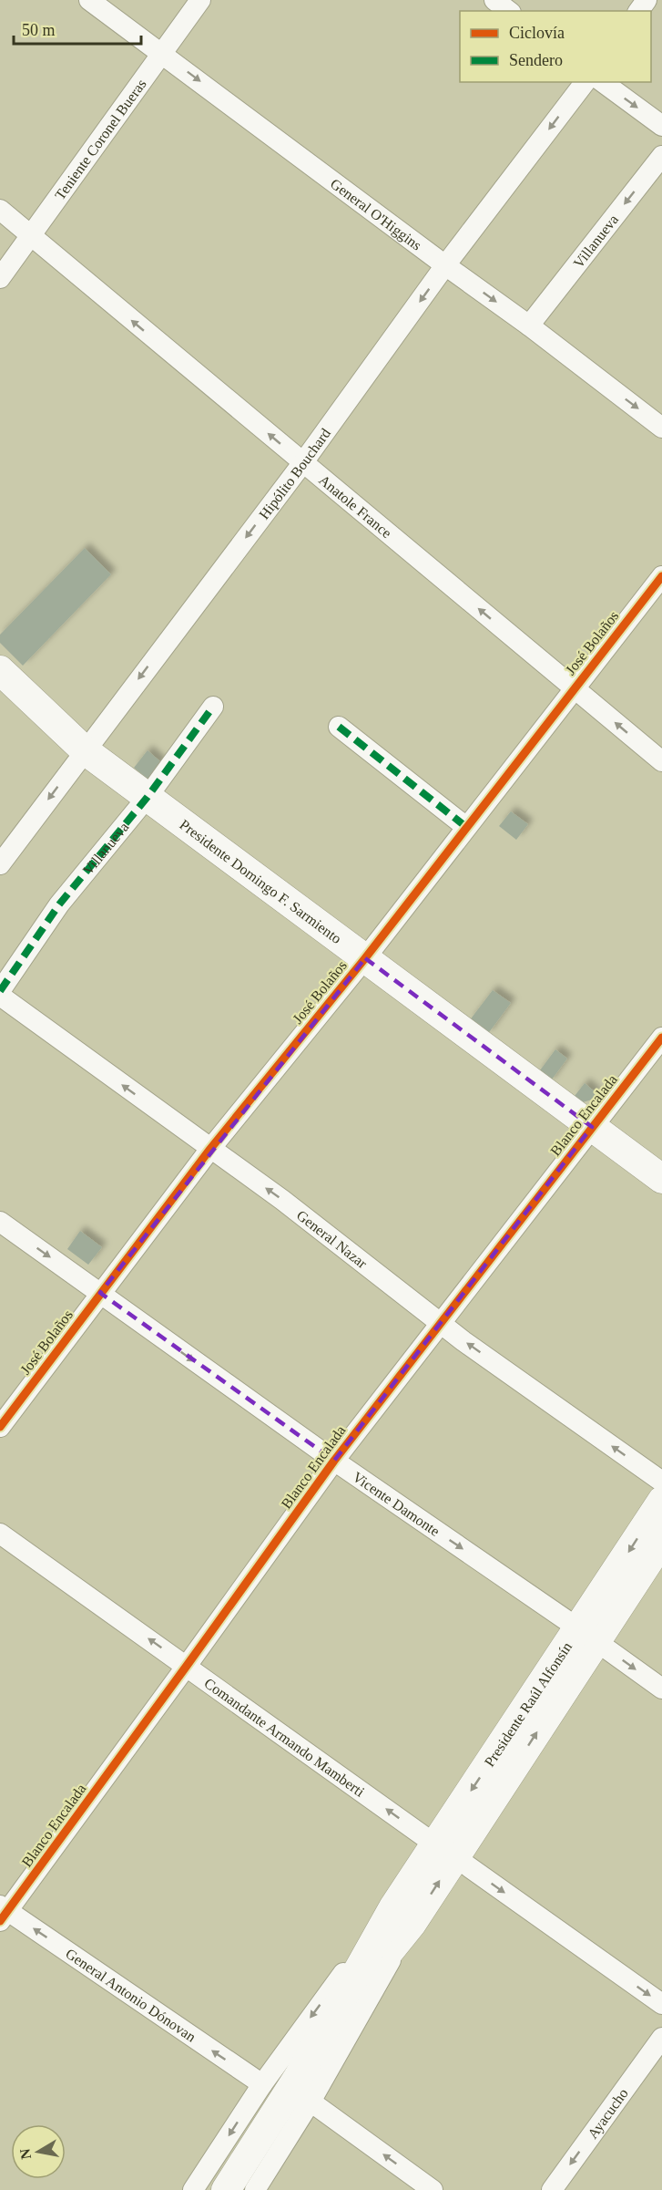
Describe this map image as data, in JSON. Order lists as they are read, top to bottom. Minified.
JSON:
{"streets":{"main road":["Presidente Domingo F. Sarmiento","Presidente Raúl Alfonsín"],"street":["Teniente Coronel Bueras","General O'Higgins","Villanueva","Hipólito Bouchard","Anatole France","José Bolaños","Blanco Encalada","General Nazar","Vicente Damonte","Comandante Armando Mamberti","General Antonio Dónovan","Ayacucho"]},"crossings":[["Teniente Coronel Bueras","General O'Higgins"],["Teniente Coronel Bueras","Anatole France"],["General O'Higgins","Villanueva"],["General O'Higgins","Hipólito Bouchard"],["Villanueva","Presidente Domingo F. Sarmiento"],["Hipólito Bouchard","Anatole France"],["Hipólito Bouchard","Presidente Domingo F. Sarmiento"],["Anatole France","José Bolaños"],["José Bolaños","Presidente Domingo F. Sarmiento"],["José Bolaños","General Nazar"],["José Bolaños","Vicente Damonte"],["Presidente Domingo F. Sarmiento","Blanco Encalada"],["Blanco Encalada","General Nazar"],["Blanco Encalada","Vicente Damonte"],["Blanco Encalada","Comandante Armando Mamberti"],["Blanco Encalada","General Antonio Dónovan"],["Vicente Damonte","Presidente Raúl Alfonsín"],["Presidente Raúl Alfonsín","Comandante Armando Mamberti"],["Presidente Raúl Alfonsín","General Antonio Dónovan"]],"one_way":["General O'Higgins","Villanueva","Hipólito Bouchard","Anatole France","General Nazar","Vicente Damonte","General Antonio Dónovan","Ayacucho"],"legend":["Ciclovía","Sendero"],"scale_bar":"50 m","north":"left"}
